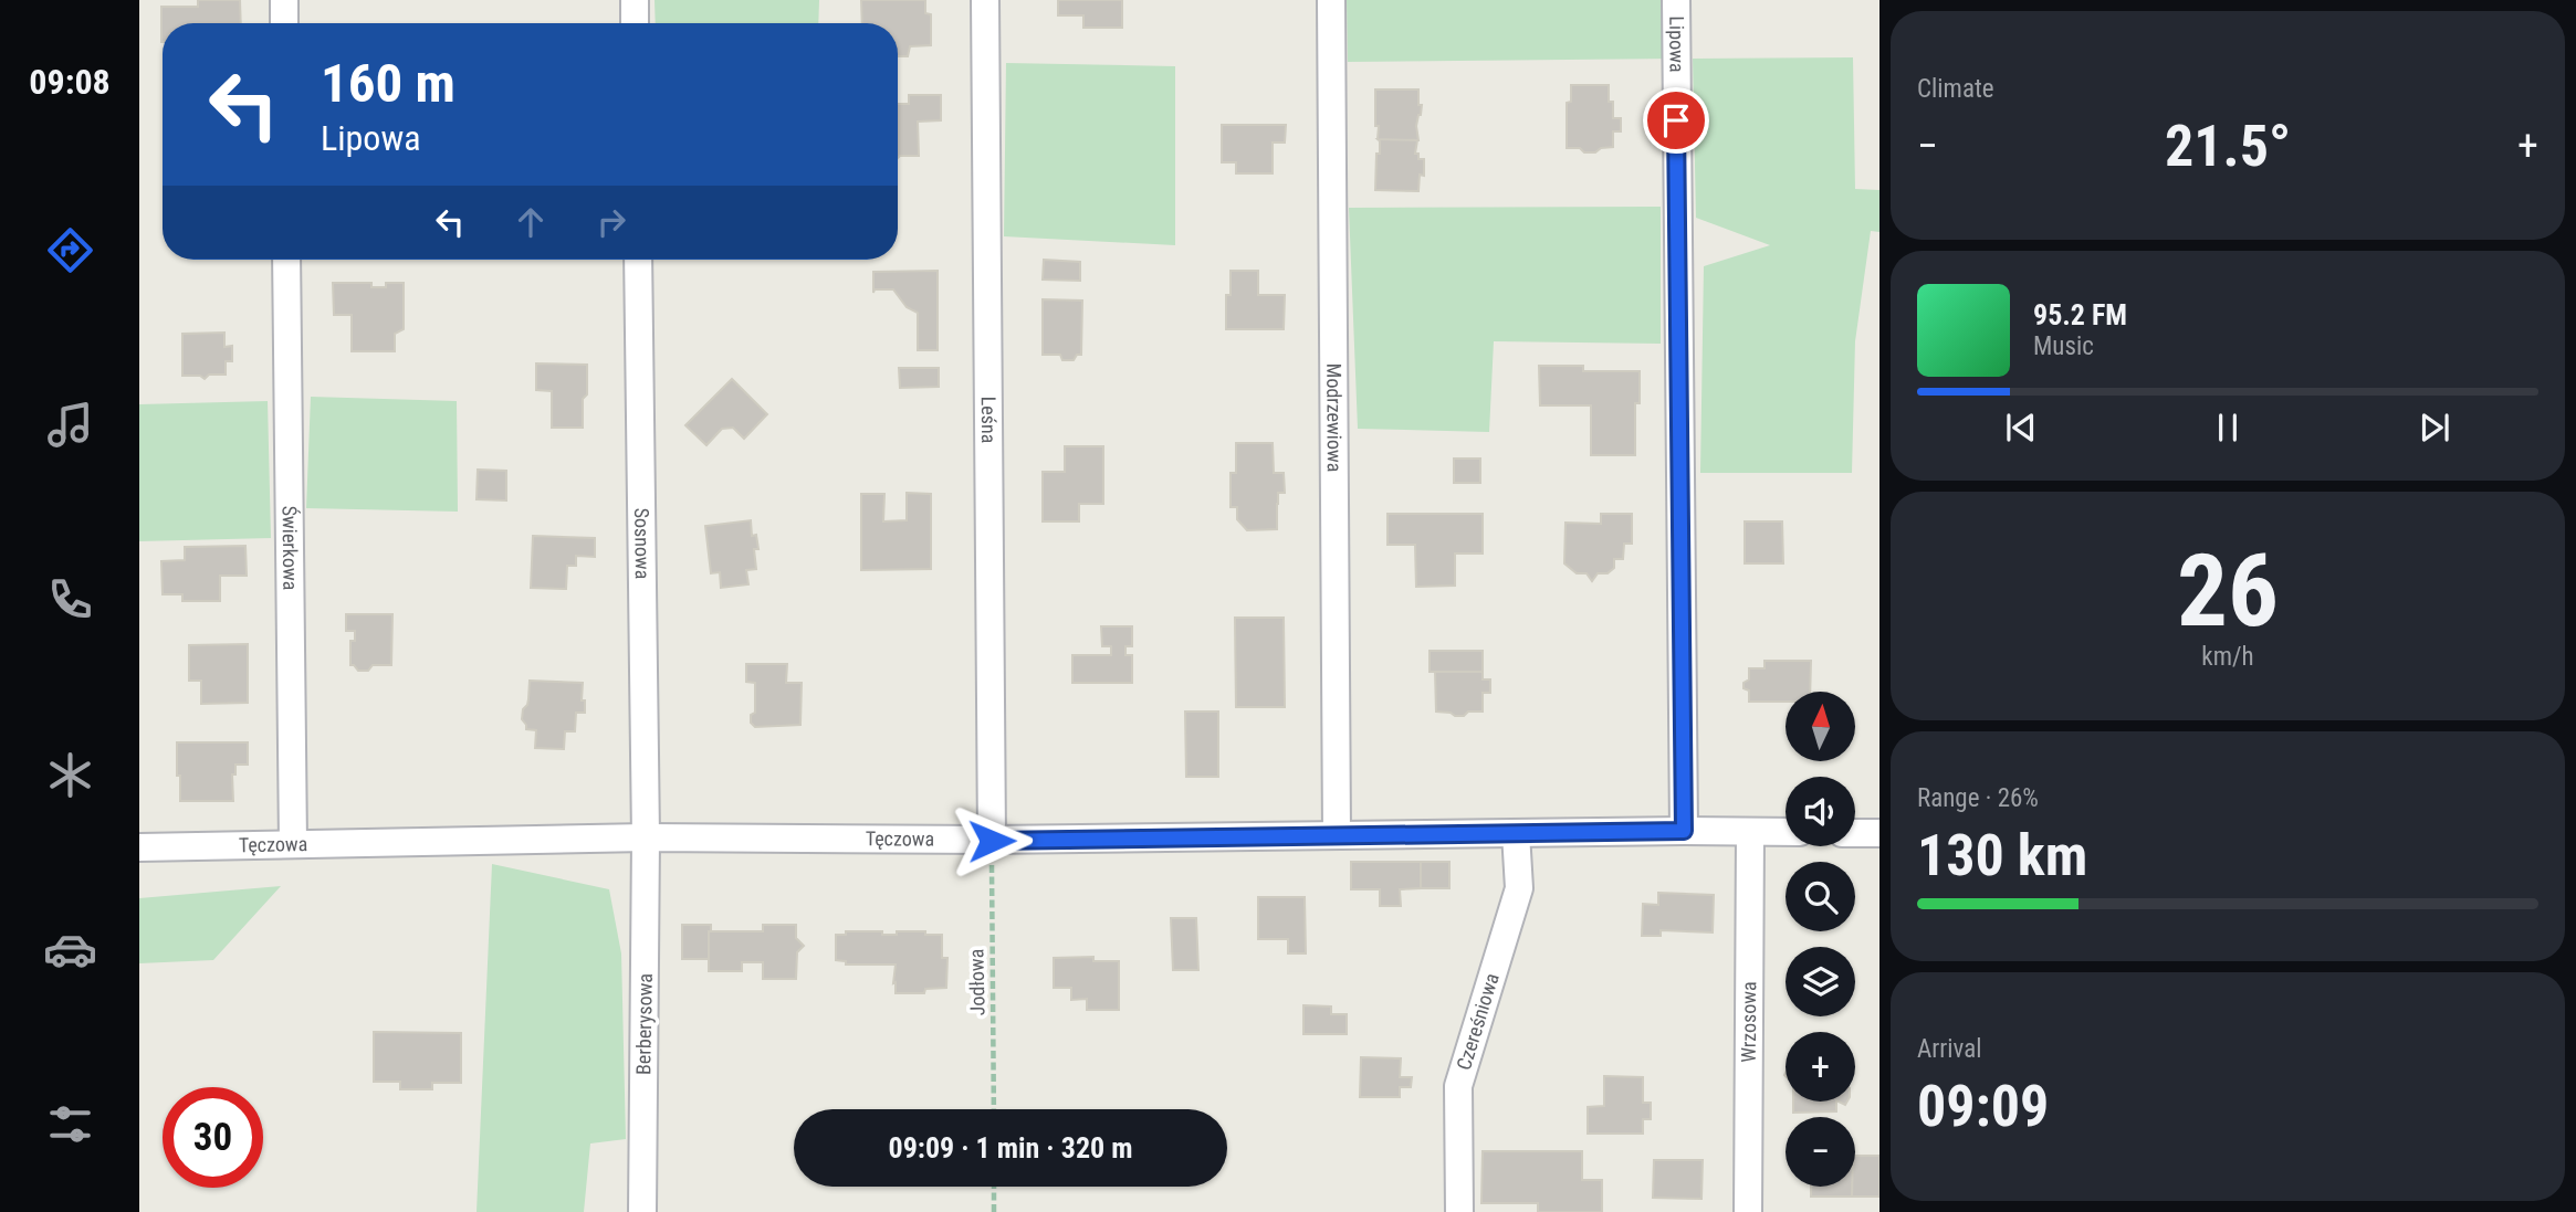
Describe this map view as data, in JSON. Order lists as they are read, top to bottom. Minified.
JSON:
{"streets":{"street":["Lipowa","Modrzewiowa","Leśna","Sosnowa","Świerkowa","Tęczowa","Czereśniowa","Wrzosowa","Berberysowa"],"path":["Jodłowa"]},"crossings":[["Lipowa","Tęczowa"],["Modrzewiowa","Tęczowa"],["Leśna","Tęczowa"],["Leśna","Jodłowa"],["Sosnowa","Tęczowa"],["Sosnowa","Berberysowa"],["Świerkowa","Tęczowa"],["Tęczowa","Jodłowa"],["Tęczowa","Czereśniowa"],["Tęczowa","Wrzosowa"],["Tęczowa","Berberysowa"]],"north":"top","page":{"tabs":"09:08","tile":["Climate",["26","km/h"],["Range · 26%","130 km"],["Arrival","09:09"]],"turn":["160 m","Lipowa"],"heat":["−","21.5°","+"],"song":["95.2 FM","Music"],"map_buttons":["+","−"],"limit":"30","trip":"09:09 · 1 min · 320 m"}}
